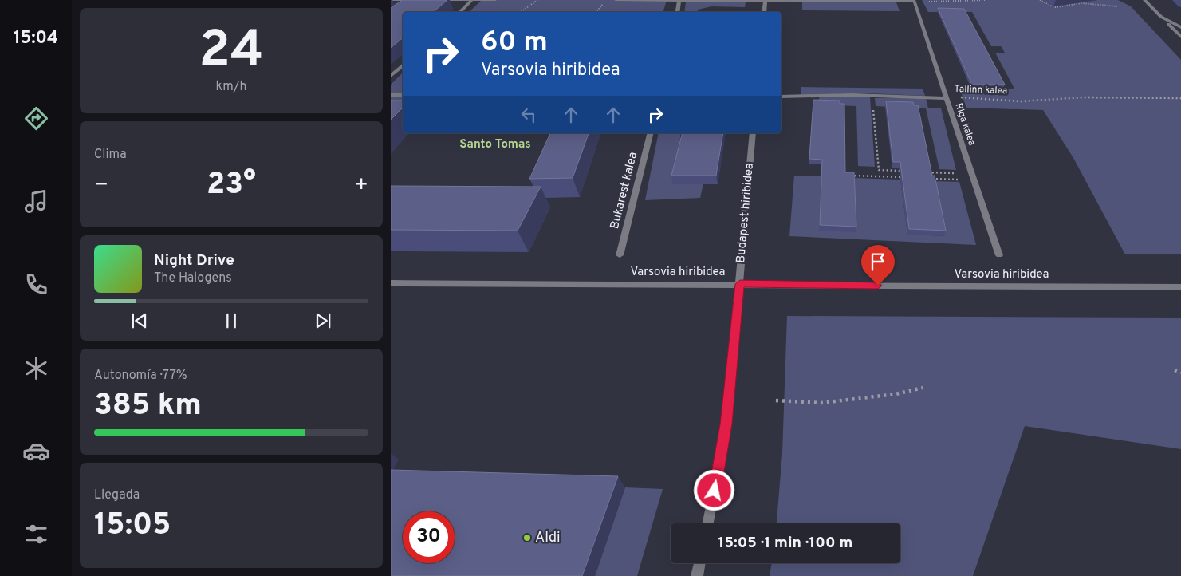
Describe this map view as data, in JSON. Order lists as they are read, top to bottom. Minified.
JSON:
{"streets":{"street":["Tallinn kalea","Riga kalea","Bukarest kalea","Budapest hiribidea","Varsovia hiribidea"]},"crossings":[["Tallinn kalea","Riga kalea"],["Budapest hiribidea","Varsovia hiribidea"]],"districts":["Santo Tomas"],"places":["Aldi"],"page":{"tabs":"15:04","tile":[["24","km/h"],"Clima",["Autonomía · 77%","385 km"],["Llegada","15:05"]],"turn":["60 m","Varsovia hiribidea"],"heat":["−","23°","+"],"song":["Night Drive","The Halogens"],"limit":"30","trip":"15:05 · 1 min · 100 m"}}
